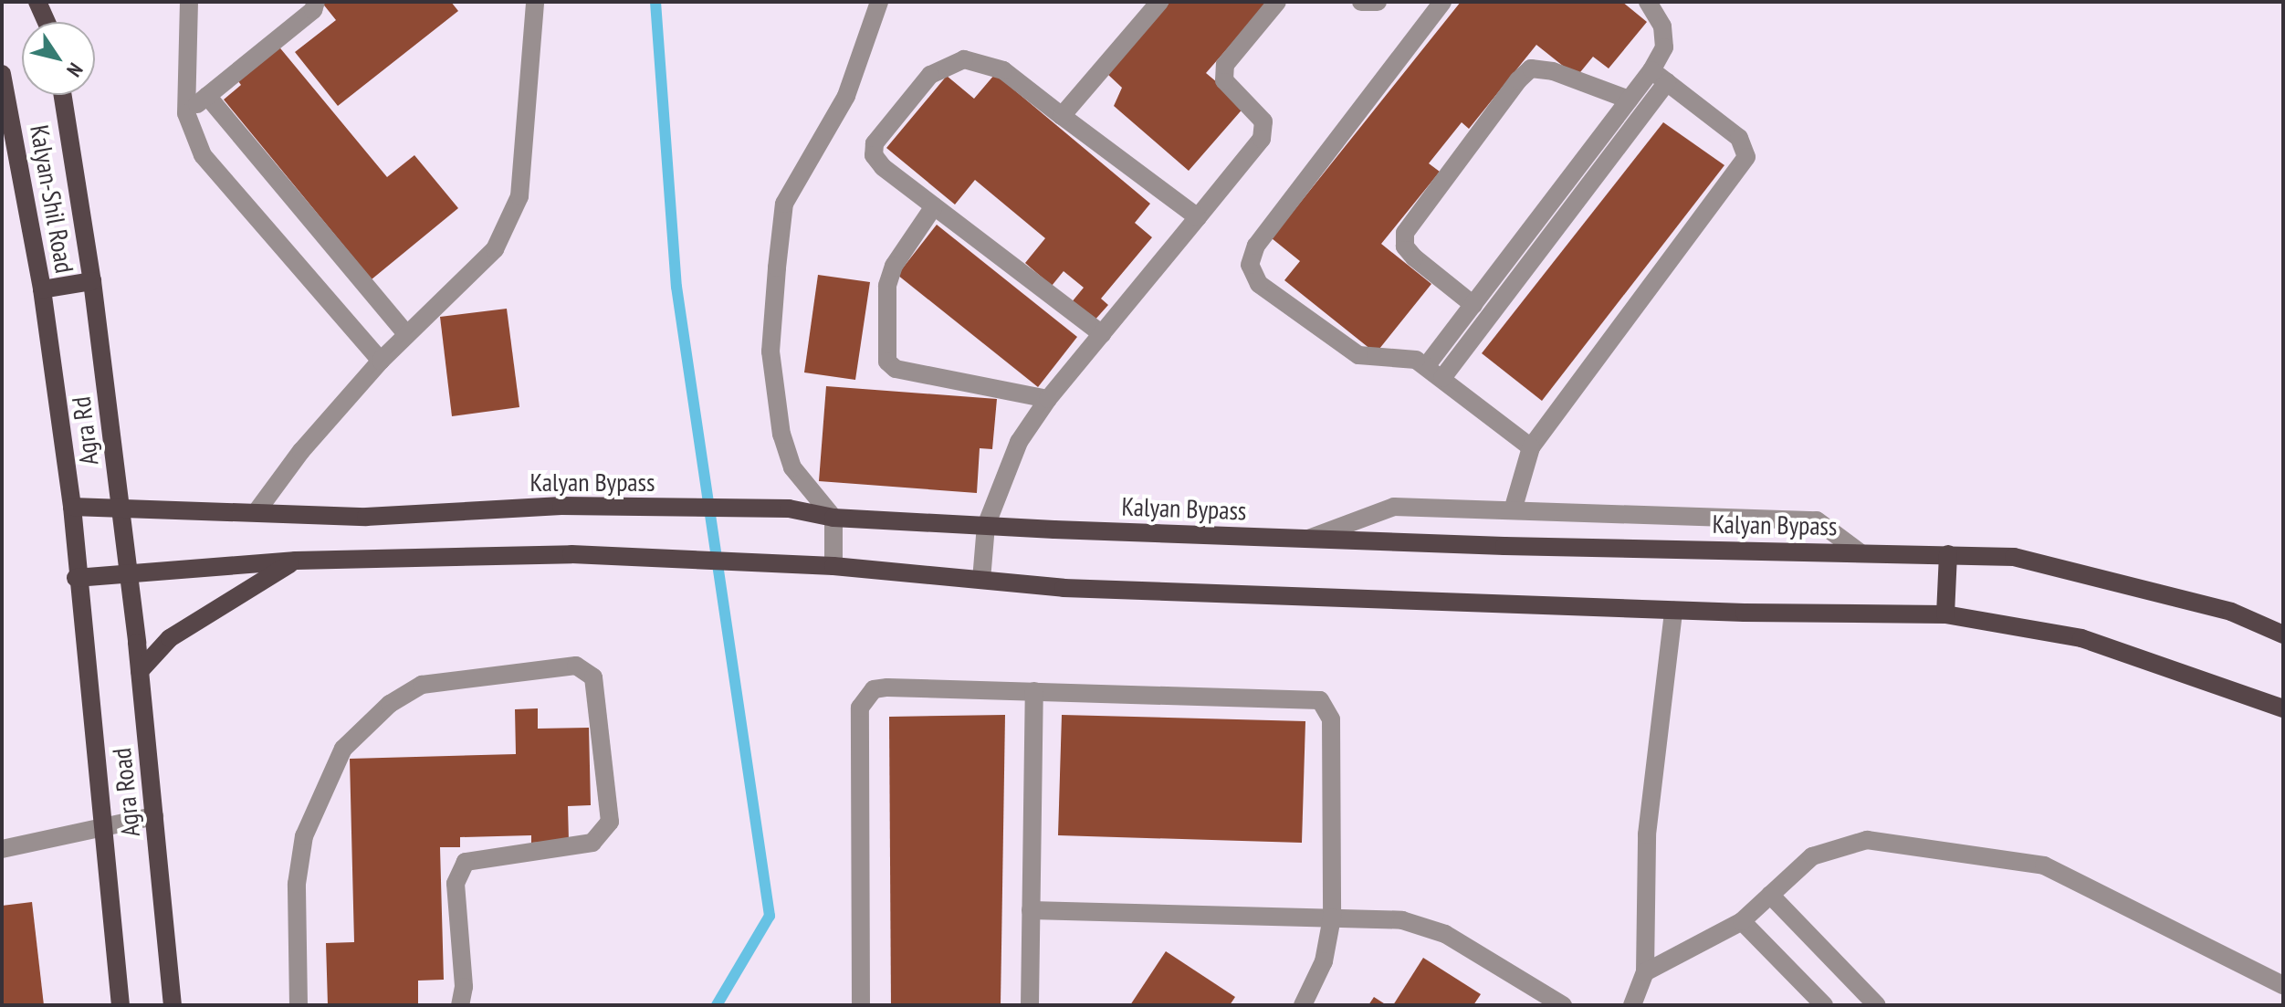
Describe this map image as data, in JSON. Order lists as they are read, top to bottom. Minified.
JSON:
{"streets":{"main road":["Kalyan-Shil Road","Agra Rd","Kalyan Bypass","Agra Road"]},"crossings":[["Kalyan-Shil Road","Agra Rd"],["Agra Rd","Kalyan Bypass"],["Agra Rd","Agra Road"]],"north":"bottom right"}
